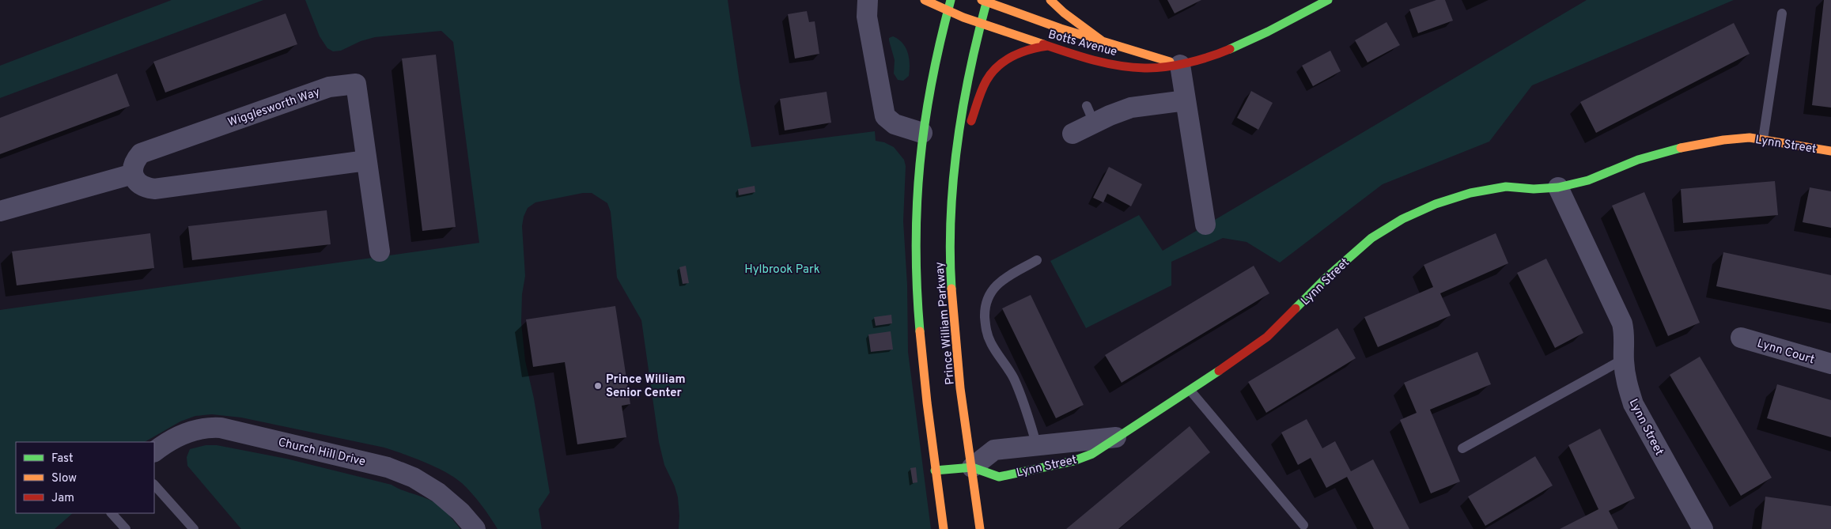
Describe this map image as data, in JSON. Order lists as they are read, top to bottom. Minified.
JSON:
{"streets":{"street":["Botts Avenue","Wigglesworth Way","Lynn Street","Prince William Parkway","Lynn Court","Church Hill Drive"]},"crossings":[["Botts Avenue","Prince William Parkway"],["Lynn Street","Prince William Parkway"]],"parks":["Hylbrook Park"],"places":["Prince William Senior Center"],"legend":["Fast","Slow","Jam"]}
